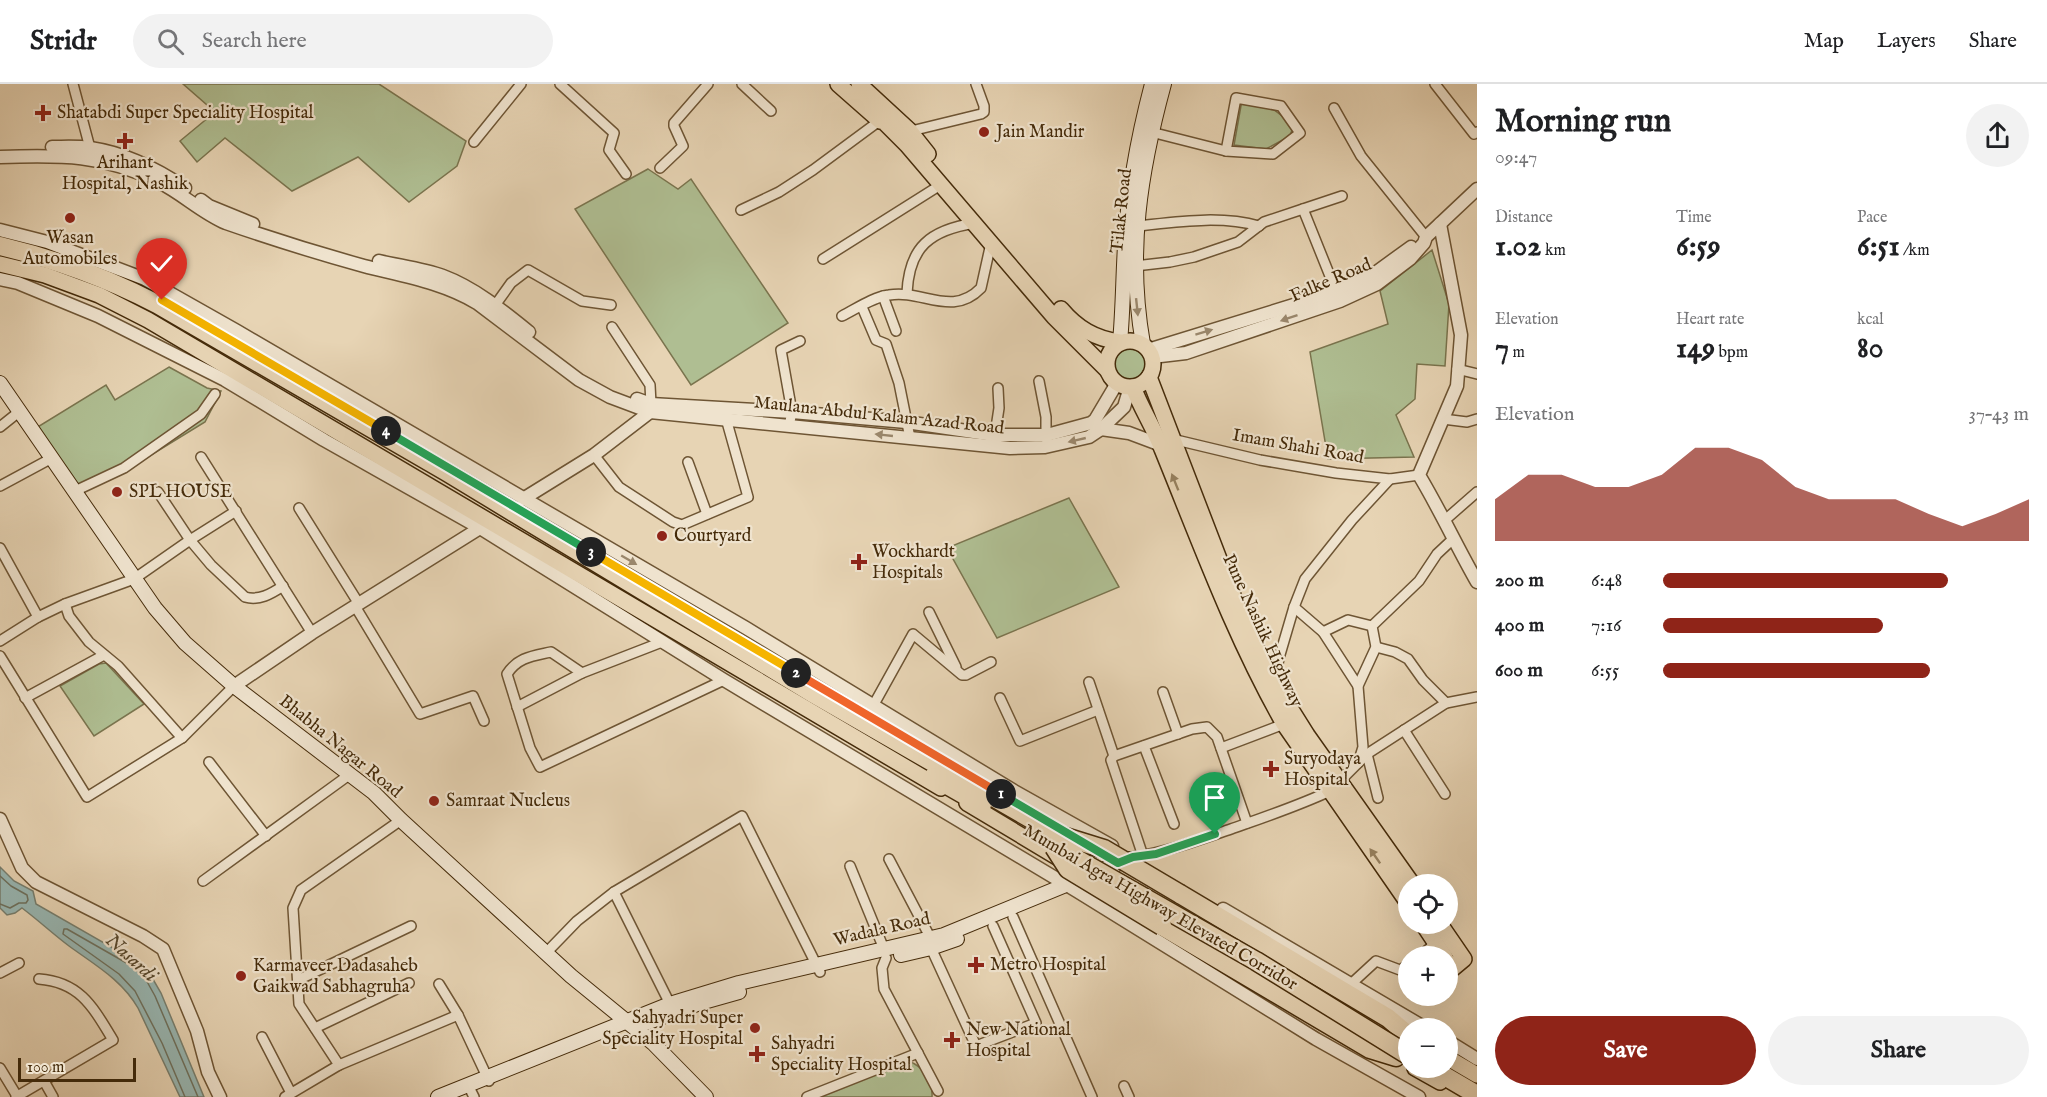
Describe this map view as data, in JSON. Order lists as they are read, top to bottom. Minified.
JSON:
{"streets":{"highway":["Mumbai Agra Highway Elevated Corridor"],"main road":["Tilak Road","Pune Nashik Highway","Bhabha Nagar Road","Wadala Road"],"street":["Falke Road","Maulana Abdul Kalam Azad Road","Imam Shahi Road"]},"crossings":[["Tilak Road","Falke Road"],["Tilak Road","Maulana Abdul Kalam Azad Road"],["Tilak Road","Pune Nashik Highway"],["Falke Road","Maulana Abdul Kalam Azad Road"],["Falke Road","Pune Nashik Highway"],["Maulana Abdul Kalam Azad Road","Pune Nashik Highway"],["Imam Shahi Road","Pune Nashik Highway"],["Bhabha Nagar Road","Wadala Road"]],"water":["Nasardi"],"places":{"health":["Shatabdi Super Speciality Hospital","Arihant Hospital, Nashik","Wockhardt Hospitals","Suryodaya Hospital","Metro Hospital","New National Hospital","Sahyadri Speciality Hospital"],"other":["Jain Mandir","Wasan Automobiles","SPL HOUSE","Courtyard","Samraat Nucleus","Karmaveer Dadasaheb Gaikwad Sabhagruha","Sahyadri Super Speciality Hospital"]},"scale_bar":"100 m","page":{"header":"Stridr","search":"Search here","nav":["Map","Layers","Share"],"heading":["Morning run","09:47"],"stats":[["Distance","1.02 km"],["Time","6:59"],["Pace","6:51 /km"],["Elevation","7 m"],["Heart rate","149 bpm"],["kcal","80"]],"chart":["Elevation","37–43 m"],"pins":["4","3","2","1"],"list":[{"name":"200 m","note":"6:48"},{"name":"400 m","note":"7:16"},{"name":"600 m","note":"6:55"}],"map_buttons":["+","−"],"buttons":["Save","Share"],"scale":"100 m"}}
